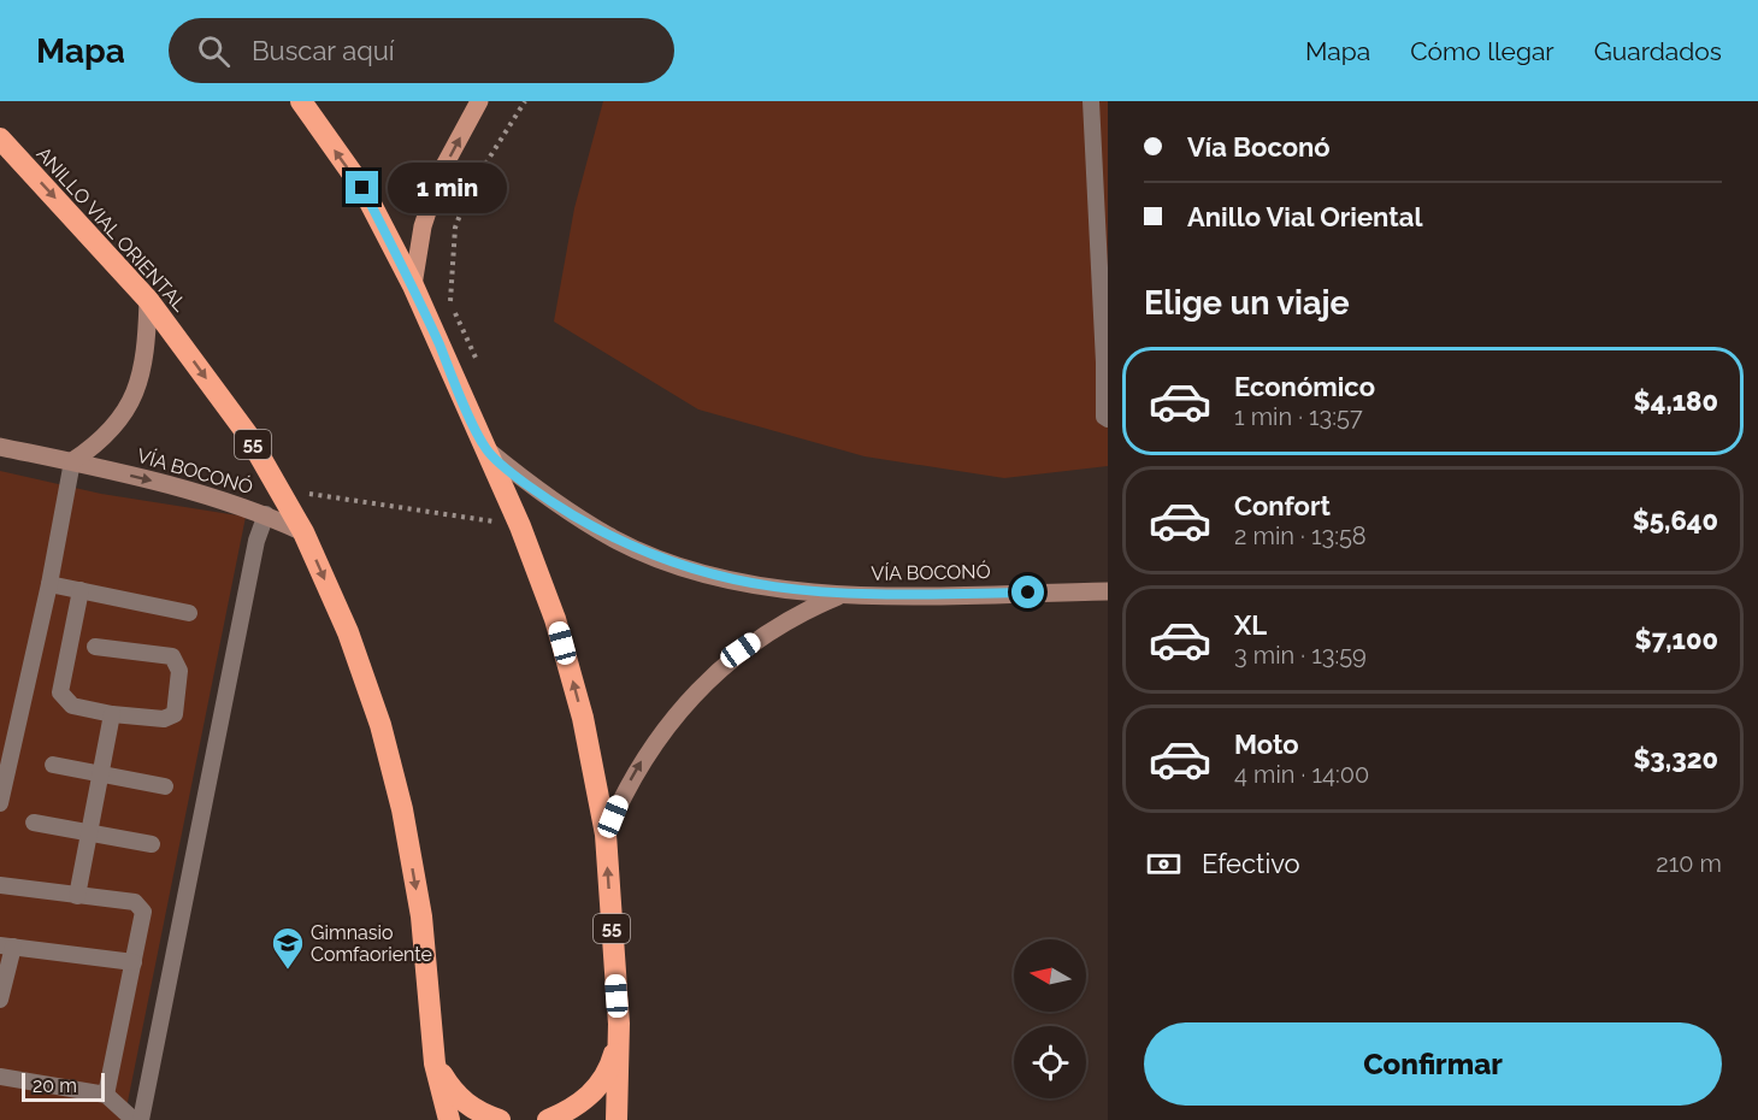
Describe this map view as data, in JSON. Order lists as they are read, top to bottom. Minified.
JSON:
{"streets":{"highway":["ANILLO VIAL ORIENTAL","55"],"main road":["VÍA BOCONÓ"]},"crossings":[["ANILLO VIAL ORIENTAL","VÍA BOCONÓ"],["55","VÍA BOCONÓ"]],"one_way":["ANILLO VIAL ORIENTAL","VÍA BOCONÓ"],"places":{"school or university":["Gimnasio Comfaoriente"]},"scale_bar":"20 m","north":"left","page":{"header":"Mapa","search":"Buscar aquí","nav":["Mapa","Cómo llegar","Guardados"],"banner":["Vía Boconó","Anillo Vial Oriental"],"bubble":"1 min","heading":"Elige un viaje","list":[{"name":"Económico","note":"1 min · 13:57","value":"$4,180"},{"name":"Confort","note":"2 min · 13:58","value":"$5,640"},{"name":"XL","note":"3 min · 13:59","value":"$7,100"},{"name":"Moto","note":"4 min · 14:00","value":"$3,320"}],"pay":["Efectivo","210 m"],"buttons":"Confirmar","scale":"20 m"}}
